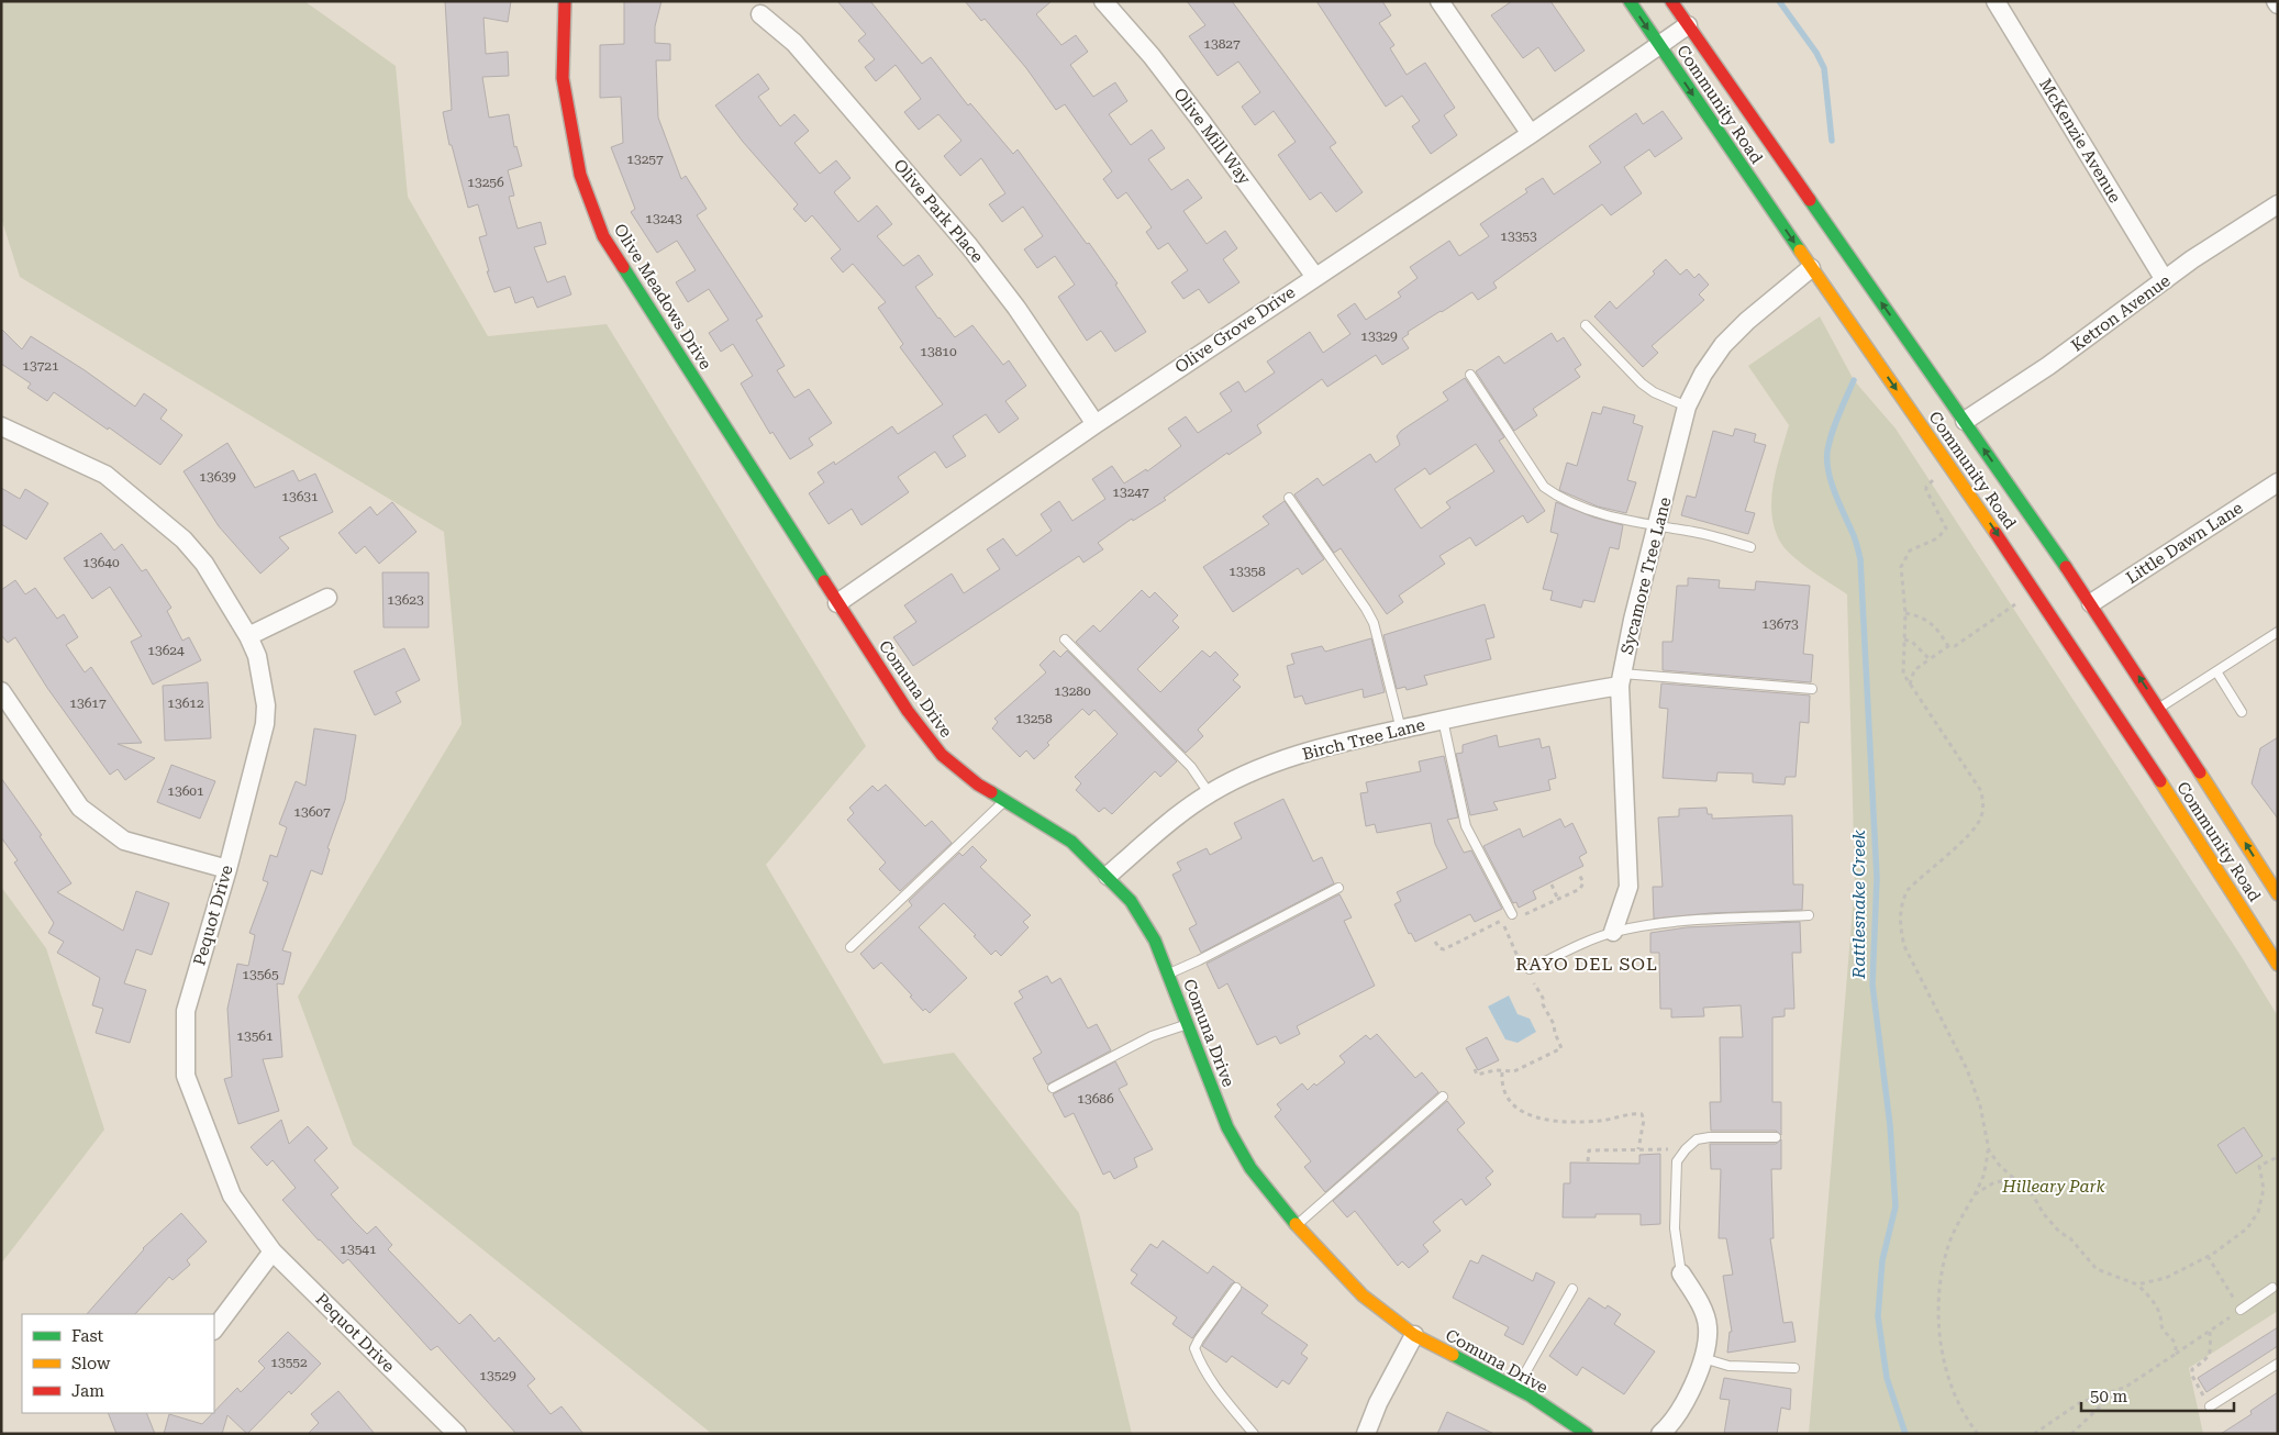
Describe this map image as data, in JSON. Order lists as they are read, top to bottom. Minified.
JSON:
{"streets":{"main road":["Community Road","Olive Meadows Drive","Comuna Drive"],"street":["Olive Mill Way","McKenzie Avenue","Olive Park Place","Ketron Avenue","Olive Grove Drive","Little Dawn Lane","Sycamore Tree Lane","Birch Tree Lane","Pequot Drive"]},"crossings":[["Community Road","Ketron Avenue"],["Community Road","Olive Grove Drive"],["Community Road","Little Dawn Lane"],["Community Road","Sycamore Tree Lane"],["Olive Mill Way","Olive Grove Drive"],["McKenzie Avenue","Ketron Avenue"],["Olive Park Place","Olive Grove Drive"],["Olive Meadows Drive","Olive Grove Drive"],["Olive Meadows Drive","Comuna Drive"],["Olive Grove Drive","Comuna Drive"],["Sycamore Tree Lane","Birch Tree Lane"],["Comuna Drive","Birch Tree Lane"]],"districts":["RAYO DEL SOL"],"water":["Rattlesnake Creek"],"parks":["Hilleary Park"],"house_numbers":["13827","13257","13256","13243","13353","13329","13810","13721","13639","13247","13631","13640","13358","13623","13673","13624","13280","13617","13612","13258","13601","13607","13565","13561","13686","13541","13552","13529"],"legend":["Fast","Slow","Jam"],"scale_bar":"50 m"}
